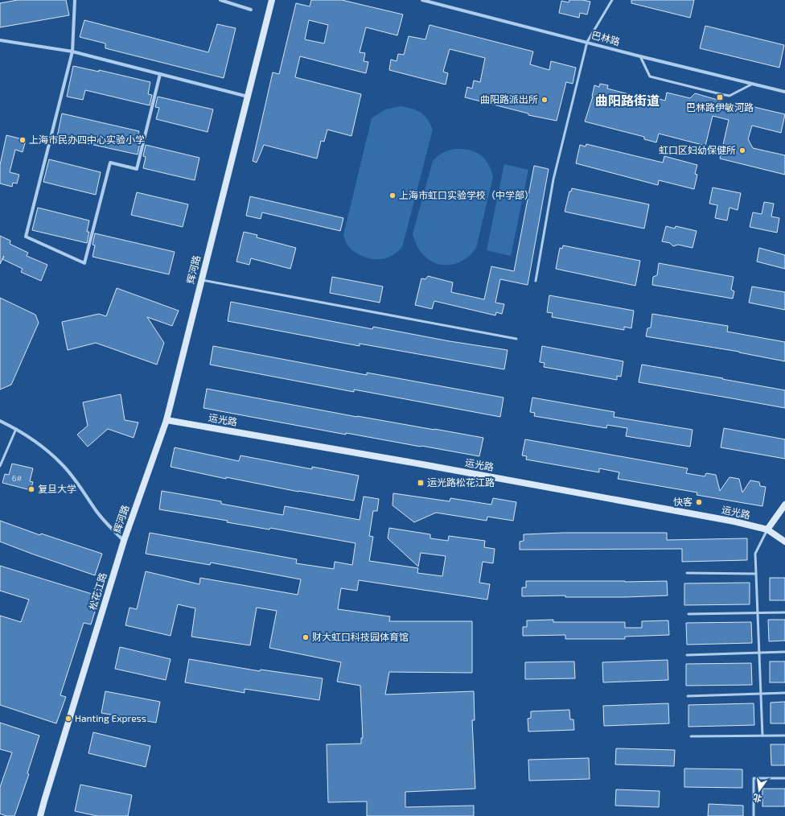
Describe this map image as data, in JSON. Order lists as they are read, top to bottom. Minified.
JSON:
{"streets":{"street":["巴林路","辉河路","运光路","松花江路"]},"crossings":[["辉河路","运光路"],["辉河路","松花江路"]],"districts":["曲阳路街道"],"places":{"transit":["巴林路伊敏河路","运光路松花江路"],"other":["曲阳路派出所","上海市民办四中心实验小学","虹口区妇幼保健所","上海市虹口实验学校（中学部）","复旦大学","快客","财大虹口科技园体育馆","Hanting Express"]},"house_numbers":["6#"],"north":"bottom"}
